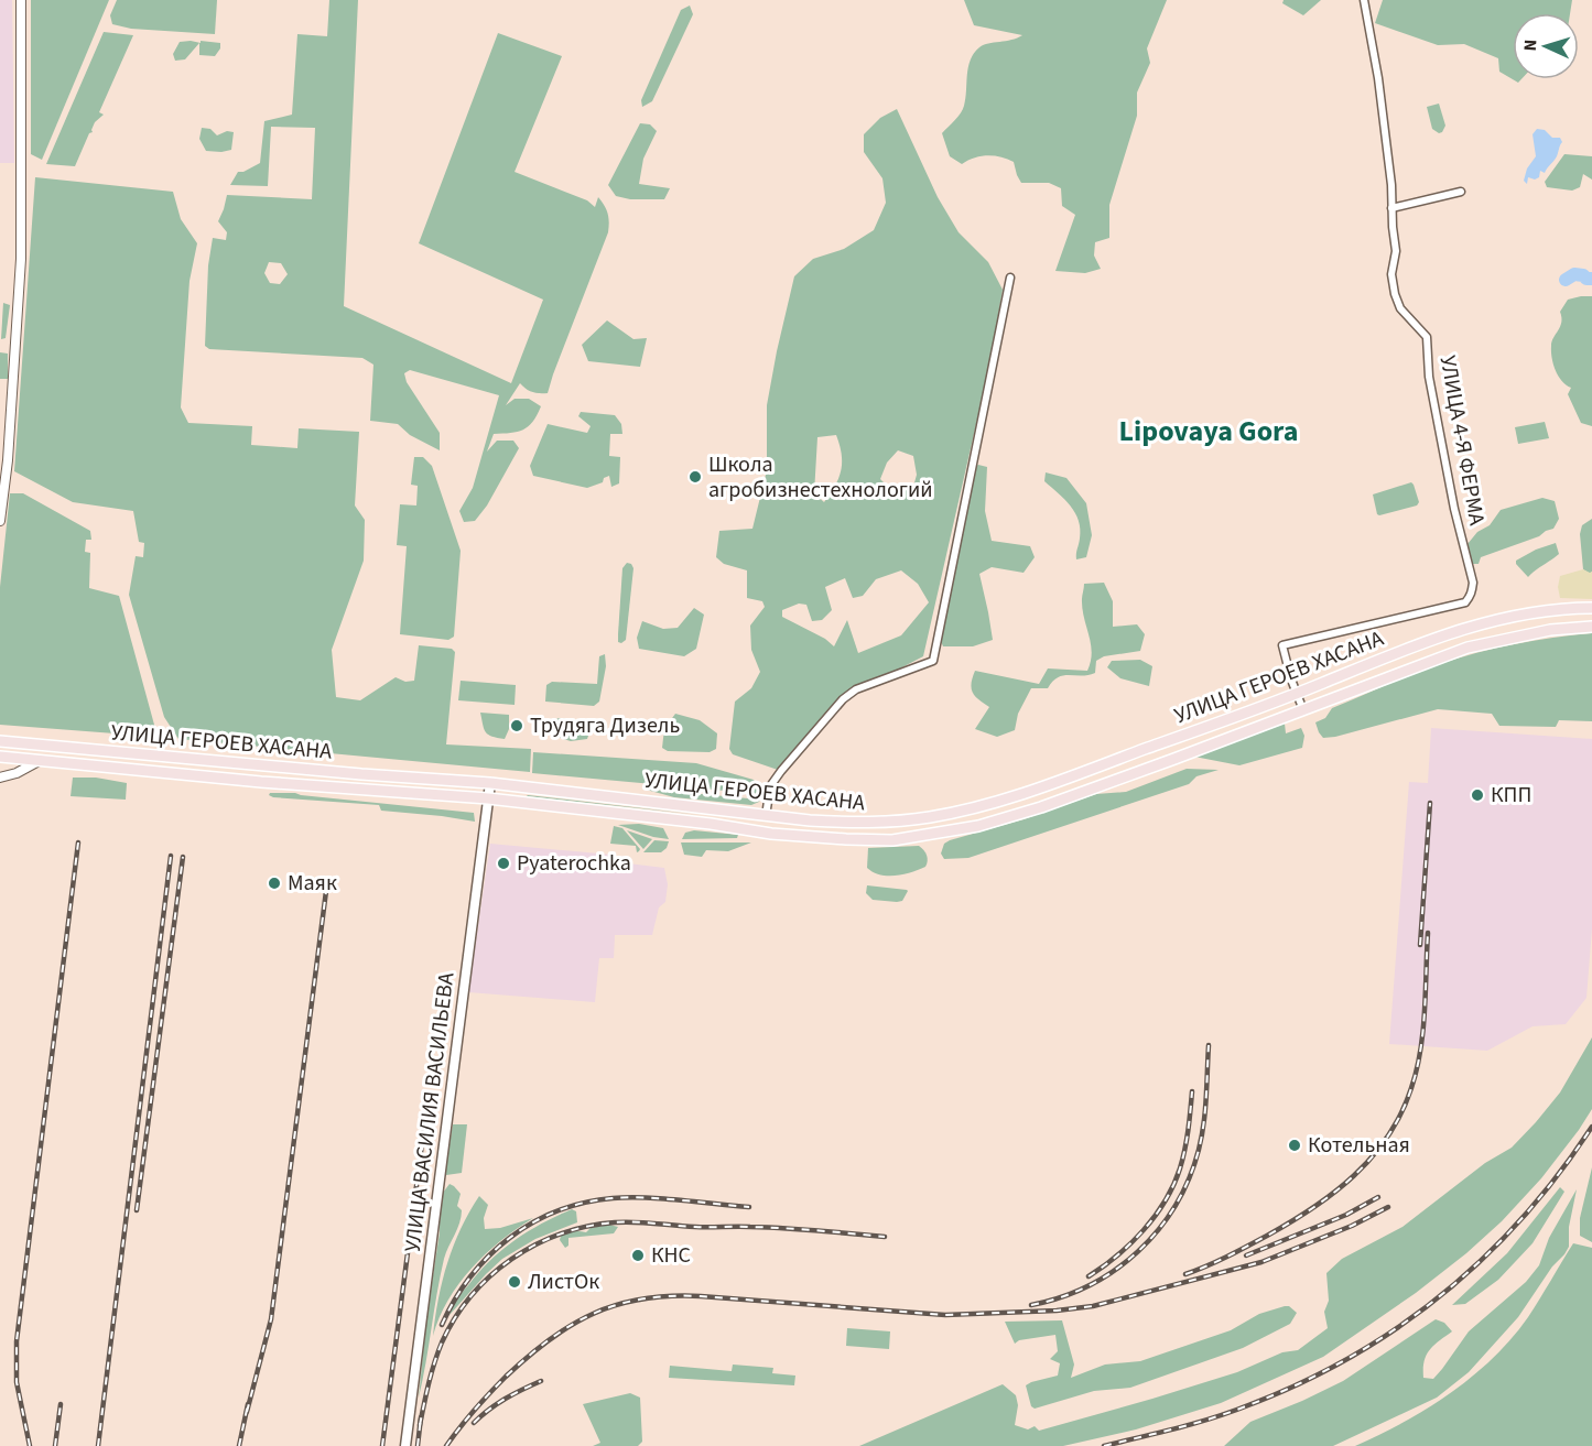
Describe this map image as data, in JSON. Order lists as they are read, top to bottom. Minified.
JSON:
{"streets":{"main road":["УЛИЦА ГЕРОЕВ ХАСАНА","УЛИЦА ВАСИЛИЯ ВАСИЛЬЕВА"],"street":["УЛИЦА 4-Я ФЕРМА"]},"crossings":[["УЛИЦА 4-Я ФЕРМА","УЛИЦА ГЕРОЕВ ХАСАНА"],["УЛИЦА ГЕРОЕВ ХАСАНА","УЛИЦА ВАСИЛИЯ ВАСИЛЬЕВА"]],"districts":["Lipovaya Gora"],"places":["Школа агробизнестехнологий","Трудяга Дизель","КПП","Pyaterochka","Маяк","Котельная","КНС","ЛистОк"],"north":"left"}
